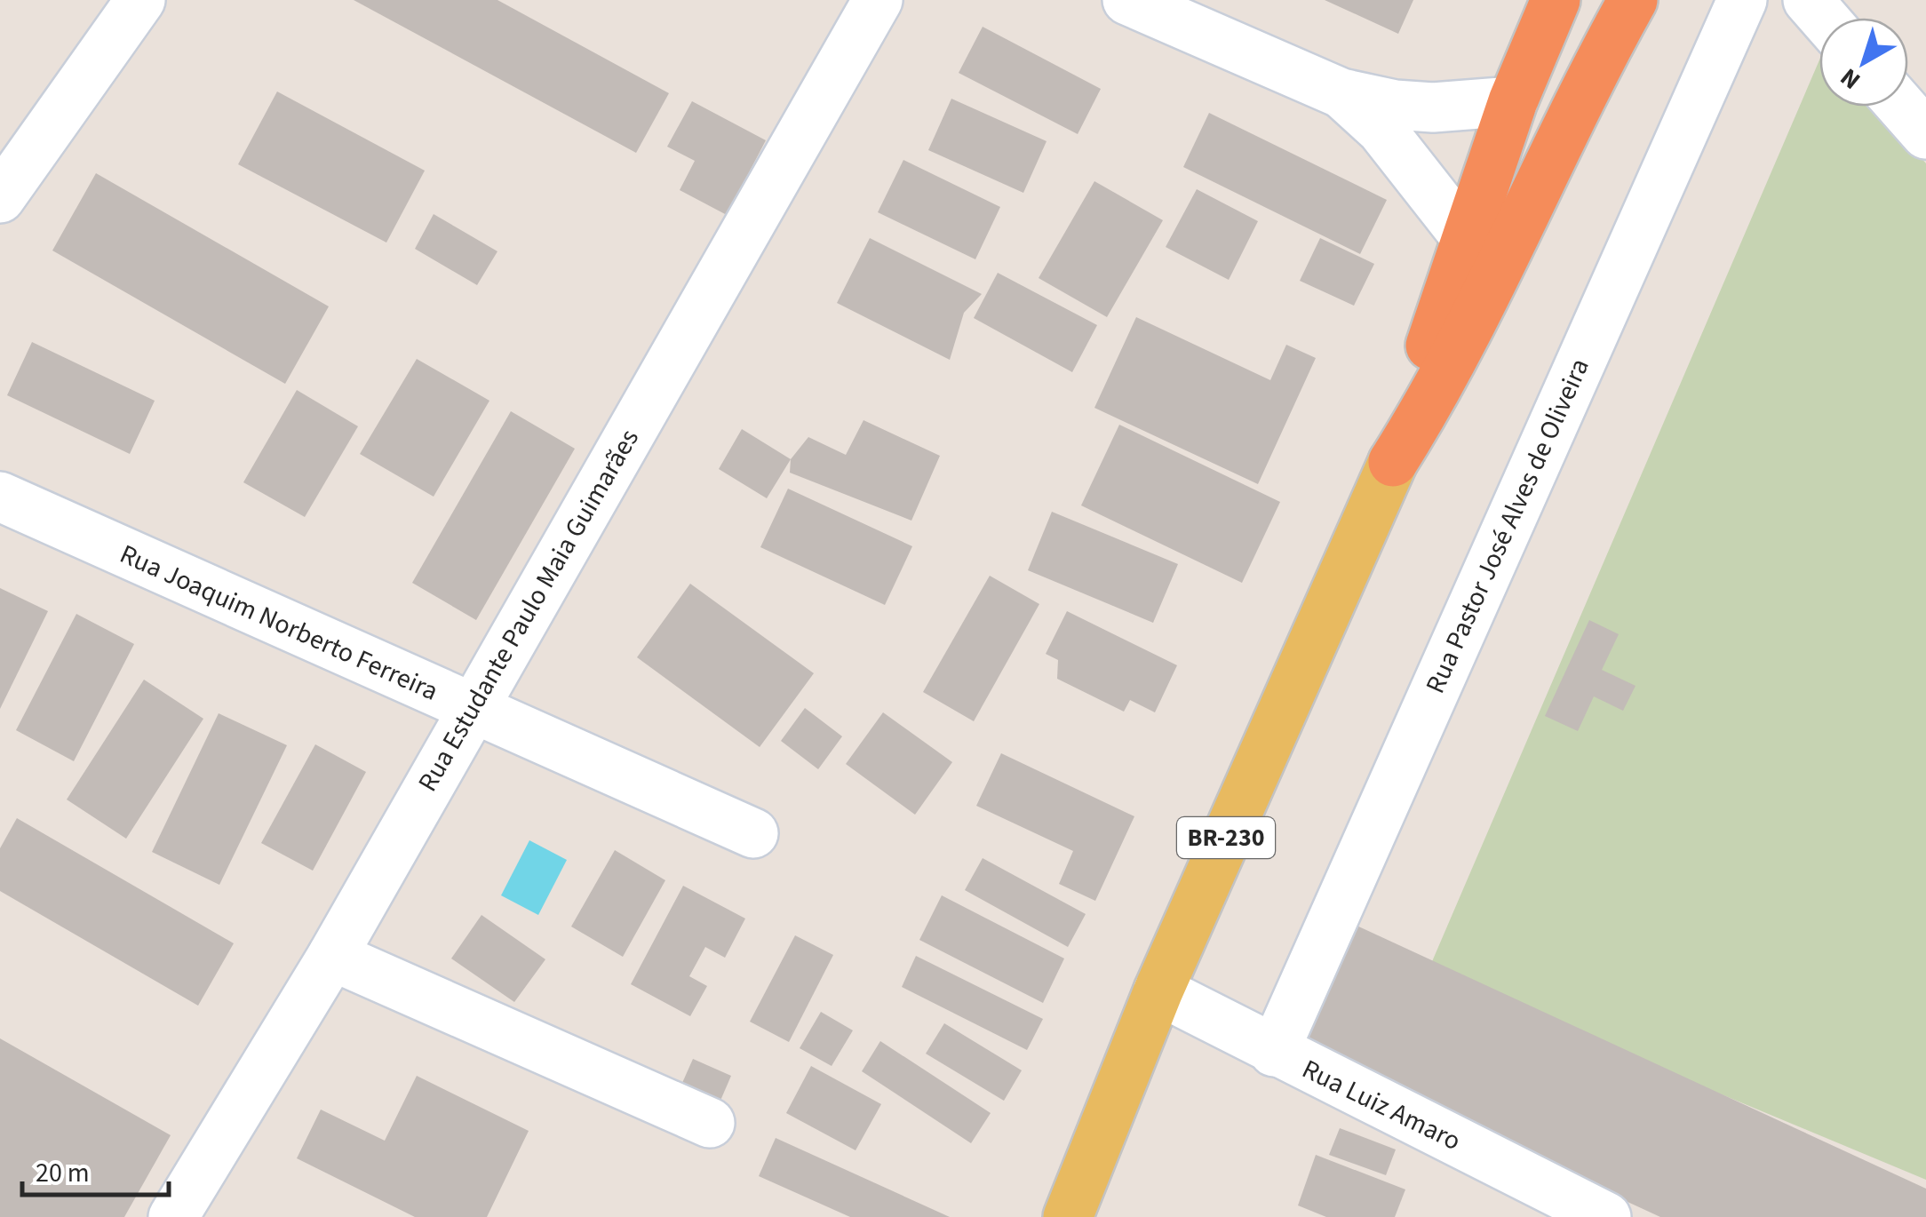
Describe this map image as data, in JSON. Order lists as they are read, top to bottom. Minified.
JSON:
{"streets":{"highway":["BR-230"],"street":["Rua Pastor José Alves de Oliveira","Rua Estudante Paulo Maia Guimarães","Rua Joaquim Norberto Ferreira","Rua Luiz Amaro"]},"crossings":[["Rua Pastor José Alves de Oliveira","Rua Luiz Amaro"],["Rua Estudante Paulo Maia Guimarães","Rua Joaquim Norberto Ferreira"],["BR-230","Rua Luiz Amaro"]],"scale_bar":"20 m","north":"bottom left"}
